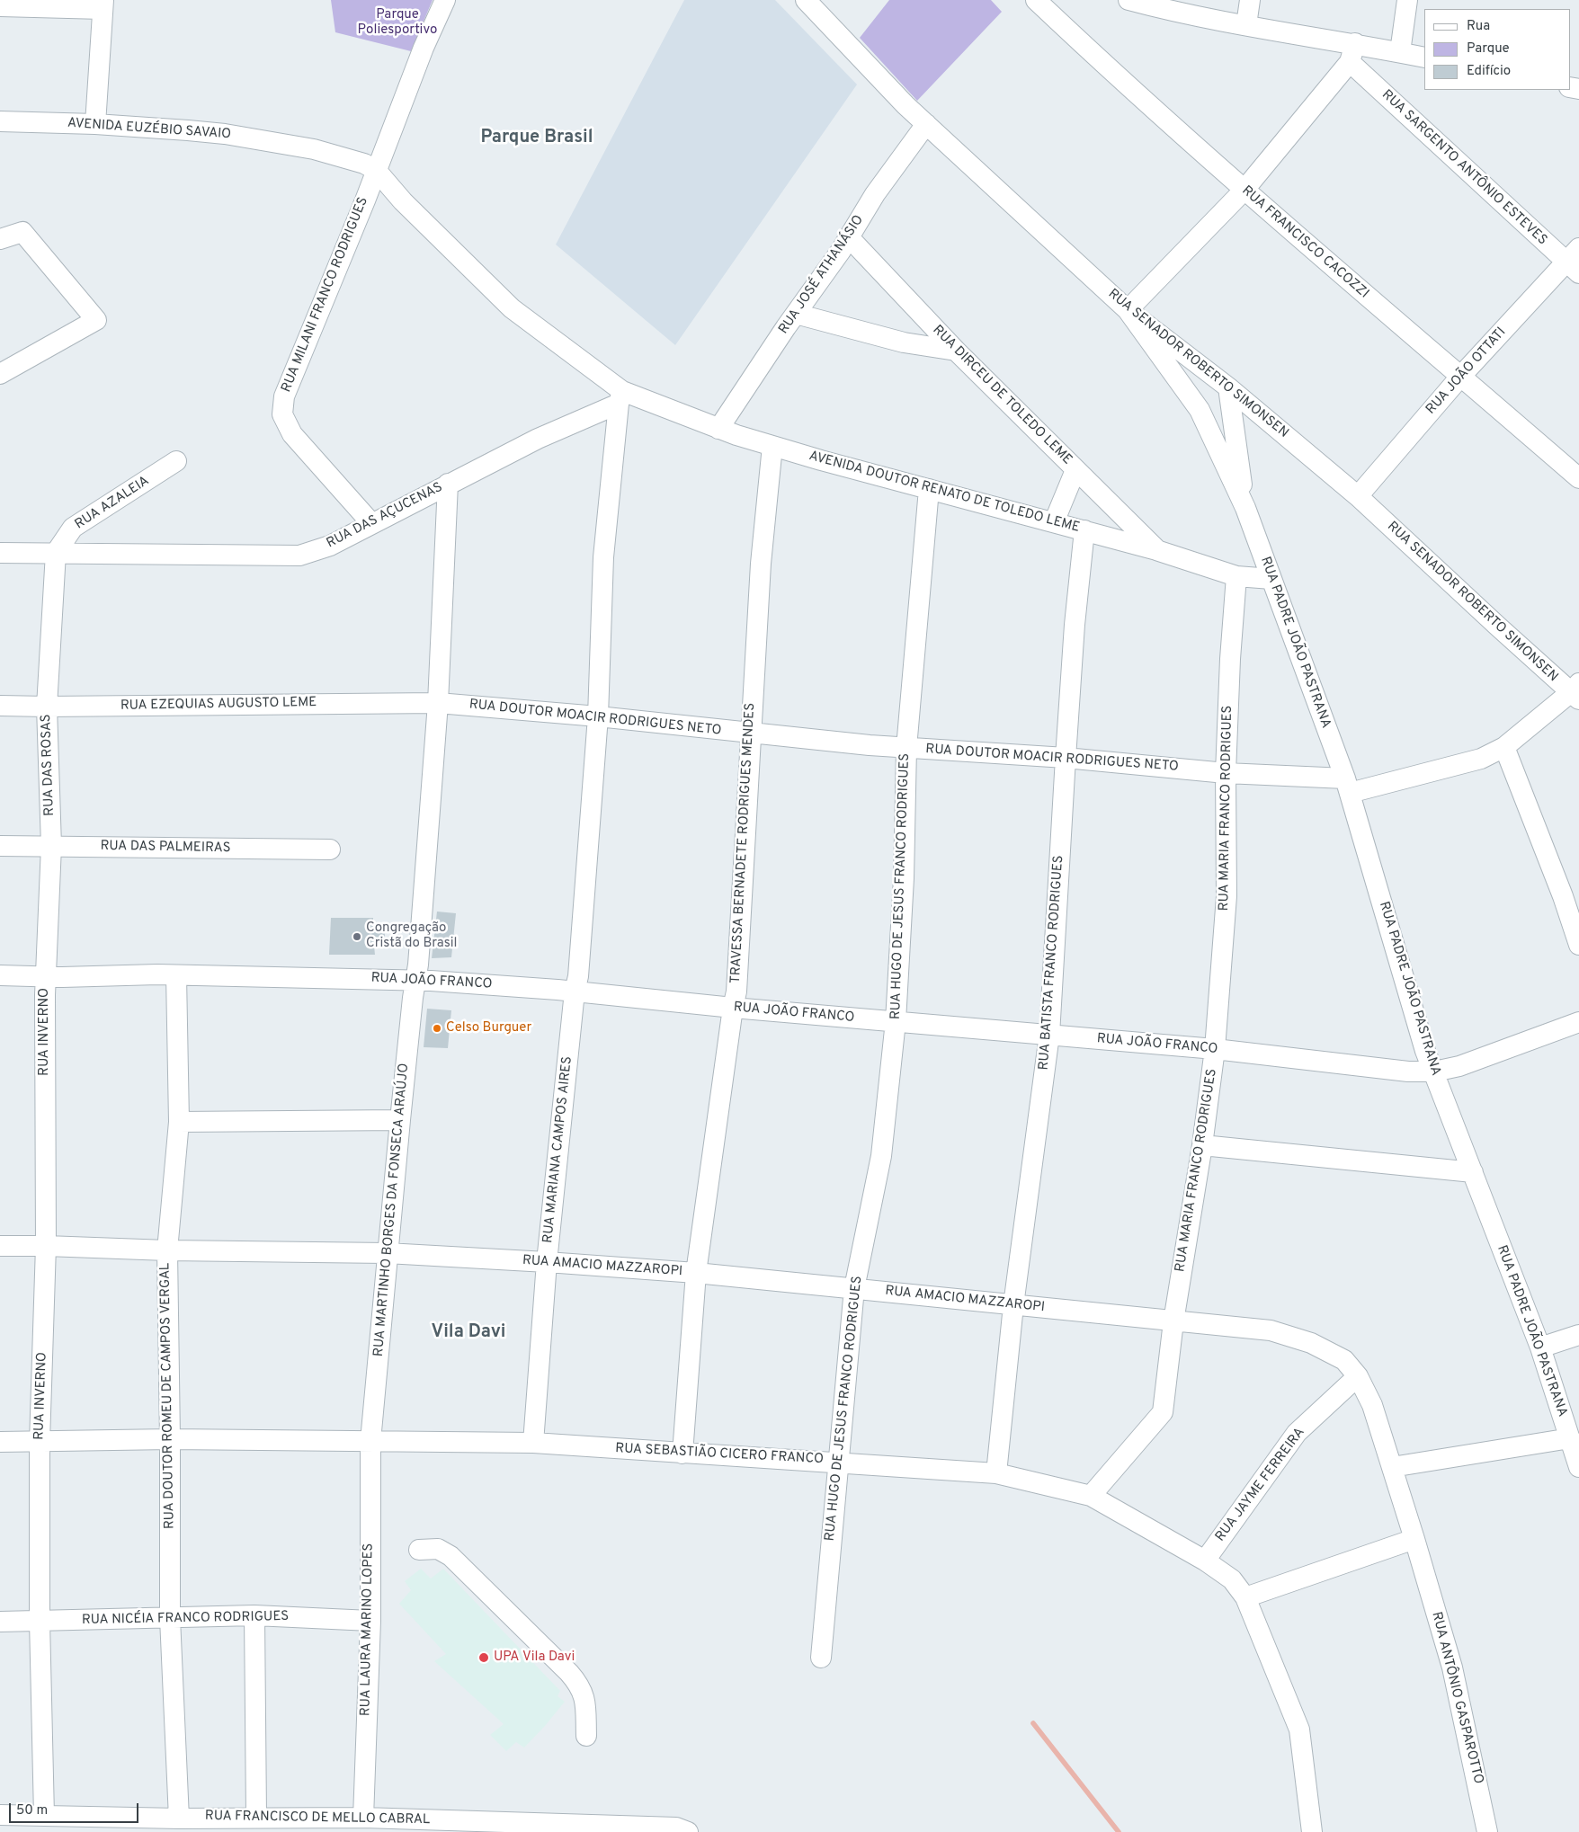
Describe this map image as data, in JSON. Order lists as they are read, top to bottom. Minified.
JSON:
{"streets":{"street":["AVENIDA EUZÉBIO SAVAIO","RUA SARGENTO ANTÔNIO ESTEVES","RUA FRANCISCO CACOZZI","RUA JOSÉ ATHANÁSIO","RUA MILANI FRANCO RODRIGUES","RUA SENADOR ROBERTO SIMONSEN","RUA JOÃO OTTATI","RUA DIRCEU DE TOLEDO LEME","AVENIDA DOUTOR RENATO DE TOLEDO LEME","RUA AZALEIA","RUA DAS AÇUCENAS","RUA PADRE JOÃO PASTRANA","RUA EZEQUIAS AUGUSTO LEME","RUA DOUTOR MOACIR RODRIGUES NETO","RUA DAS ROSAS","RUA MARIA FRANCO RODRIGUES","TRAVESSA BERNADETE RODRIGUES MENDES","RUA DAS PALMEIRAS","RUA HUGO DE JESUS FRANCO RODRIGUES","RUA BATISTA FRANCO RODRIGUES","RUA JOÃO FRANCO","RUA INVERNO","RUA MARIANA CAMPOS AIRES","RUA MARTINHO BORGES DA FONSECA ARAÚJO","RUA AMACIO MAZZAROPI","RUA DOUTOR ROMEU DE CAMPOS VERGAL","RUA SEBASTIÃO CICERO FRANCO","RUA JAYME FERREIRA","RUA NICÉIA FRANCO RODRIGUES","RUA LAURA MARINO LOPES","RUA ANTÔNIO GASPAROTTO","RUA FRANCISCO DE MELLO CABRAL"]},"crossings":[["AVENIDA EUZÉBIO SAVAIO","RUA MILANI FRANCO RODRIGUES"],["AVENIDA EUZÉBIO SAVAIO","AVENIDA DOUTOR RENATO DE TOLEDO LEME"],["RUA SARGENTO ANTÔNIO ESTEVES","RUA JOÃO OTTATI"],["RUA FRANCISCO CACOZZI","RUA JOÃO OTTATI"],["RUA JOSÉ ATHANÁSIO","RUA SENADOR ROBERTO SIMONSEN"],["RUA JOSÉ ATHANÁSIO","RUA DIRCEU DE TOLEDO LEME"],["RUA JOSÉ ATHANÁSIO","AVENIDA DOUTOR RENATO DE TOLEDO LEME"],["RUA MILANI FRANCO RODRIGUES","AVENIDA DOUTOR RENATO DE TOLEDO LEME"],["RUA MILANI FRANCO RODRIGUES","RUA DAS AÇUCENAS"],["RUA SENADOR ROBERTO SIMONSEN","RUA JOÃO OTTATI"],["RUA SENADOR ROBERTO SIMONSEN","RUA PADRE JOÃO PASTRANA"],["RUA SENADOR ROBERTO SIMONSEN","RUA DOUTOR MOACIR RODRIGUES NETO"],["RUA DIRCEU DE TOLEDO LEME","AVENIDA DOUTOR RENATO DE TOLEDO LEME"],["AVENIDA DOUTOR RENATO DE TOLEDO LEME","RUA DAS AÇUCENAS"],["AVENIDA DOUTOR RENATO DE TOLEDO LEME","RUA PADRE JOÃO PASTRANA"],["AVENIDA DOUTOR RENATO DE TOLEDO LEME","RUA MARIA FRANCO RODRIGUES"],["AVENIDA DOUTOR RENATO DE TOLEDO LEME","TRAVESSA BERNADETE RODRIGUES MENDES"],["AVENIDA DOUTOR RENATO DE TOLEDO LEME","RUA HUGO DE JESUS FRANCO RODRIGUES"],["AVENIDA DOUTOR RENATO DE TOLEDO LEME","RUA BATISTA FRANCO RODRIGUES"],["AVENIDA DOUTOR RENATO DE TOLEDO LEME","RUA MARIANA CAMPOS AIRES"],["RUA AZALEIA","RUA DAS AÇUCENAS"],["RUA AZALEIA","RUA DAS ROSAS"],["RUA DAS AÇUCENAS","RUA DAS ROSAS"],["RUA DAS AÇUCENAS","RUA MARIANA CAMPOS AIRES"],["RUA DAS AÇUCENAS","RUA MARTINHO BORGES DA FONSECA ARAÚJO"],["RUA PADRE JOÃO PASTRANA","RUA DOUTOR MOACIR RODRIGUES NETO"],["RUA PADRE JOÃO PASTRANA","RUA JOÃO FRANCO"],["RUA EZEQUIAS AUGUSTO LEME","RUA DOUTOR MOACIR RODRIGUES NETO"],["RUA EZEQUIAS AUGUSTO LEME","RUA DAS ROSAS"],["RUA EZEQUIAS AUGUSTO LEME","RUA MARTINHO BORGES DA FONSECA ARAÚJO"],["RUA DOUTOR MOACIR RODRIGUES NETO","RUA MARIA FRANCO RODRIGUES"],["RUA DOUTOR MOACIR RODRIGUES NETO","TRAVESSA BERNADETE RODRIGUES MENDES"],["RUA DOUTOR MOACIR RODRIGUES NETO","RUA HUGO DE JESUS FRANCO RODRIGUES"],["RUA DOUTOR MOACIR RODRIGUES NETO","RUA BATISTA FRANCO RODRIGUES"],["RUA DOUTOR MOACIR RODRIGUES NETO","RUA MARIANA CAMPOS AIRES"],["RUA DOUTOR MOACIR RODRIGUES NETO","RUA MARTINHO BORGES DA FONSECA ARAÚJO"],["RUA DAS ROSAS","RUA DAS PALMEIRAS"],["RUA DAS ROSAS","RUA JOÃO FRANCO"],["RUA DAS ROSAS","RUA INVERNO"],["RUA MARIA FRANCO RODRIGUES","RUA JOÃO FRANCO"],["RUA MARIA FRANCO RODRIGUES","RUA AMACIO MAZZAROPI"],["RUA MARIA FRANCO RODRIGUES","RUA SEBASTIÃO CICERO FRANCO"],["TRAVESSA BERNADETE RODRIGUES MENDES","RUA JOÃO FRANCO"],["TRAVESSA BERNADETE RODRIGUES MENDES","RUA AMACIO MAZZAROPI"],["TRAVESSA BERNADETE RODRIGUES MENDES","RUA SEBASTIÃO CICERO FRANCO"],["RUA HUGO DE JESUS FRANCO RODRIGUES","RUA JOÃO FRANCO"],["RUA HUGO DE JESUS FRANCO RODRIGUES","RUA AMACIO MAZZAROPI"],["RUA HUGO DE JESUS FRANCO RODRIGUES","RUA SEBASTIÃO CICERO FRANCO"],["RUA BATISTA FRANCO RODRIGUES","RUA JOÃO FRANCO"],["RUA BATISTA FRANCO RODRIGUES","RUA AMACIO MAZZAROPI"],["RUA BATISTA FRANCO RODRIGUES","RUA SEBASTIÃO CICERO FRANCO"],["RUA JOÃO FRANCO","RUA INVERNO"],["RUA JOÃO FRANCO","RUA MARIANA CAMPOS AIRES"],["RUA JOÃO FRANCO","RUA MARTINHO BORGES DA FONSECA ARAÚJO"],["RUA JOÃO FRANCO","RUA DOUTOR ROMEU DE CAMPOS VERGAL"],["RUA INVERNO","RUA AMACIO MAZZAROPI"],["RUA INVERNO","RUA SEBASTIÃO CICERO FRANCO"],["RUA INVERNO","RUA NICÉIA FRANCO RODRIGUES"],["RUA INVERNO","RUA FRANCISCO DE MELLO CABRAL"],["RUA MARIANA CAMPOS AIRES","RUA AMACIO MAZZAROPI"],["RUA MARIANA CAMPOS AIRES","RUA SEBASTIÃO CICERO FRANCO"],["RUA MARTINHO BORGES DA FONSECA ARAÚJO","RUA AMACIO MAZZAROPI"],["RUA MARTINHO BORGES DA FONSECA ARAÚJO","RUA SEBASTIÃO CICERO FRANCO"],["RUA MARTINHO BORGES DA FONSECA ARAÚJO","RUA LAURA MARINO LOPES"],["RUA AMACIO MAZZAROPI","RUA DOUTOR ROMEU DE CAMPOS VERGAL"],["RUA AMACIO MAZZAROPI","RUA JAYME FERREIRA"],["RUA AMACIO MAZZAROPI","RUA ANTÔNIO GASPAROTTO"],["RUA DOUTOR ROMEU DE CAMPOS VERGAL","RUA SEBASTIÃO CICERO FRANCO"],["RUA DOUTOR ROMEU DE CAMPOS VERGAL","RUA NICÉIA FRANCO RODRIGUES"],["RUA DOUTOR ROMEU DE CAMPOS VERGAL","RUA FRANCISCO DE MELLO CABRAL"],["RUA SEBASTIÃO CICERO FRANCO","RUA JAYME FERREIRA"],["RUA SEBASTIÃO CICERO FRANCO","RUA LAURA MARINO LOPES"],["RUA NICÉIA FRANCO RODRIGUES","RUA LAURA MARINO LOPES"],["RUA LAURA MARINO LOPES","RUA FRANCISCO DE MELLO CABRAL"]],"districts":["Parque Brasil","Vila Davi"],"parks":["Parque Poliesportivo"],"places":["Congregação Cristã do Brasil","Celso Burguer","UPA Vila Davi"],"legend":["Rua","Parque","Edifício"],"scale_bar":"50 m"}
